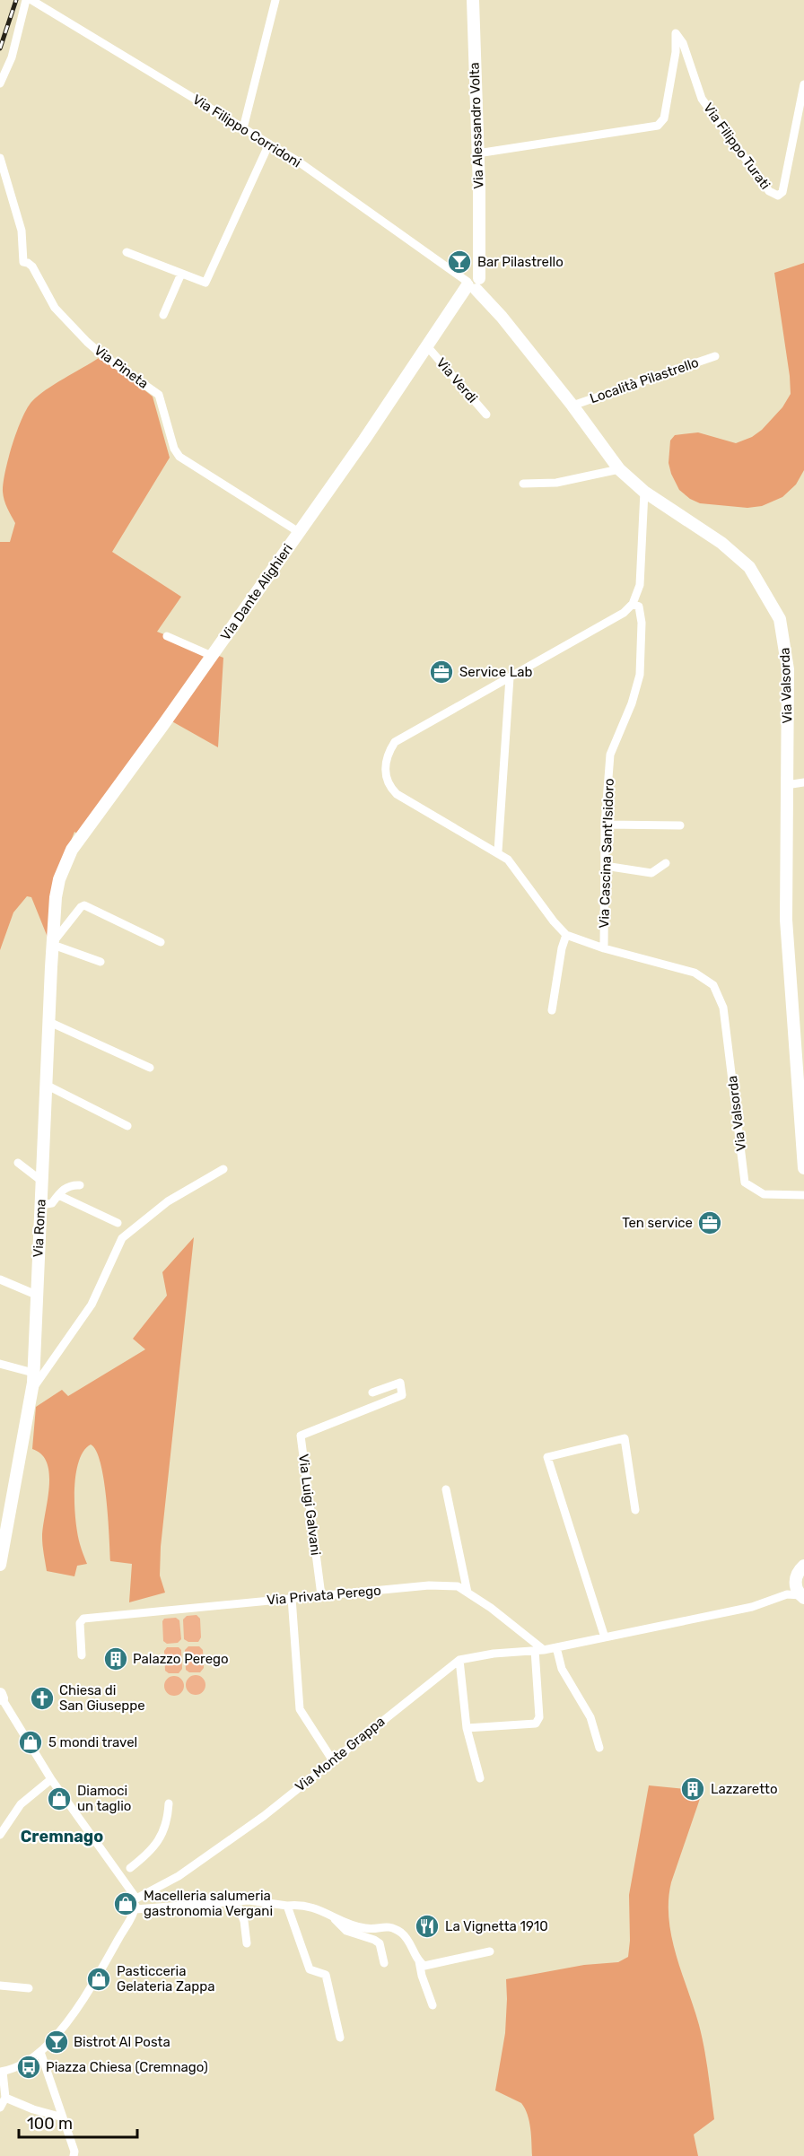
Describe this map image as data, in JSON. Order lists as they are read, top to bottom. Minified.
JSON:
{"streets":{"street":["Via Alessandro Volta","Via Filippo Corridoni","Via Filippo Turati","Via Pineta","Via Verdi","Località Pilastrello","Via Dante Alighieri","Via Valsorda","Via Cascina Sant'Isidoro","Via Roma","Via Luigi Galvani","Via Privata Perego","Via Monte Grappa"]},"crossings":[["Via Alessandro Volta","Via Filippo Corridoni"],["Via Alessandro Volta","Via Filippo Turati"],["Via Alessandro Volta","Via Dante Alighieri"],["Via Alessandro Volta","Via Valsorda"],["Via Filippo Corridoni","Via Dante Alighieri"],["Via Filippo Corridoni","Via Valsorda"],["Via Pineta","Via Dante Alighieri"],["Via Verdi","Via Dante Alighieri"],["Località Pilastrello","Via Valsorda"],["Via Dante Alighieri","Via Valsorda"],["Via Dante Alighieri","Via Roma"],["Via Valsorda","Via Cascina Sant'Isidoro"],["Via Luigi Galvani","Via Privata Perego"],["Via Privata Perego","Via Monte Grappa"]],"districts":["Cremnago"],"places":{"bar":["Bar Pilastrello","Bistrot Al Posta"],"office":["Service Lab","Ten service"],"building":["Palazzo Perego","Lazzaretto"],"church":["Chiesa di San Giuseppe"],"shop":["5 mondi travel","Diamoci un taglio","Macelleria salumeria gastronomia Vergani","Pasticceria Gelateria Zappa"],"restaurant":["La Vignetta 1910"],"bus stop":["Piazza Chiesa (Cremnago)"]},"scale_bar":"100 m"}
